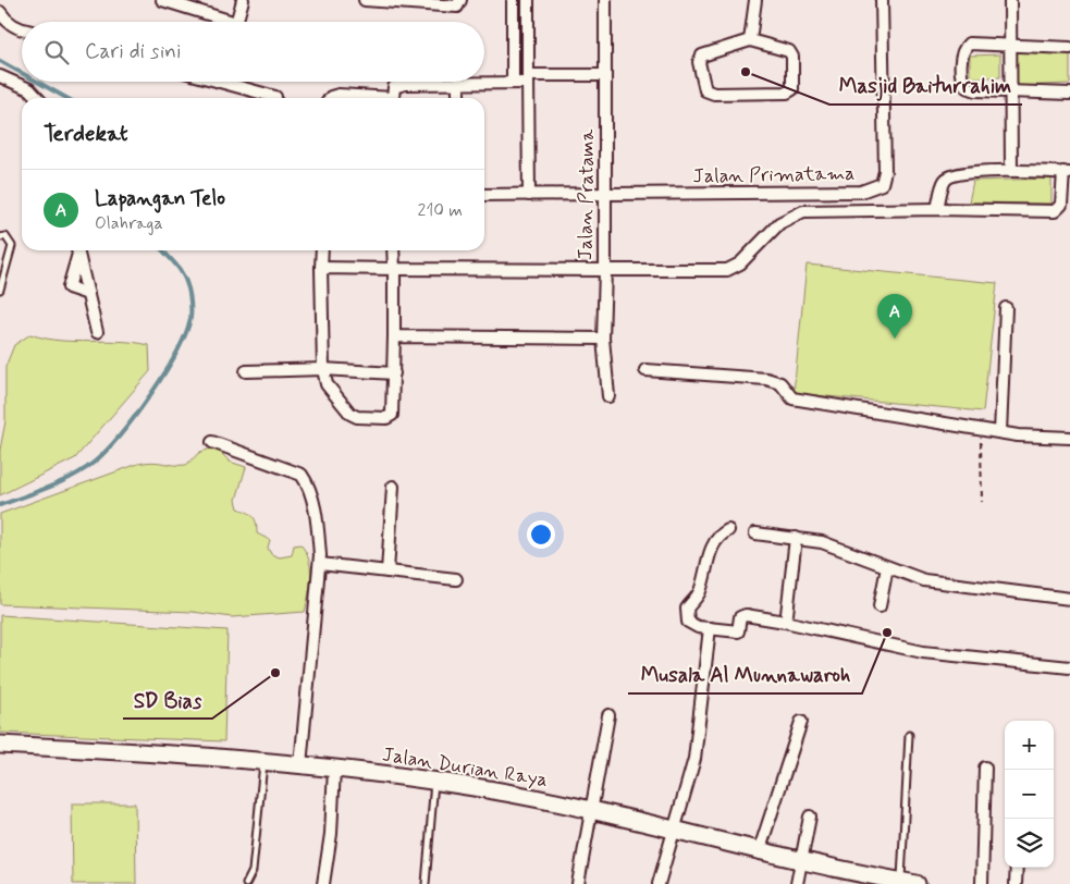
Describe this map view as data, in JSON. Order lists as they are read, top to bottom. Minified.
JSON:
{"streets":{"main road":["Jalan Durian Raya"],"street":["Jalan Primatama","Jalan Pratama"]},"crossings":[["Jalan Primatama","Jalan Pratama"]],"places":["Masjid Baiturrahim","Musala Al Munnawaroh","SD Bias"],"page":{"search":"Cari di sini","heading":"Terdekat","list":[{"mark":"A","name":"Lapangan Telo","note":"Olahraga","value":"210 m"}],"pins":"A","map_buttons":["+","−"]}}
